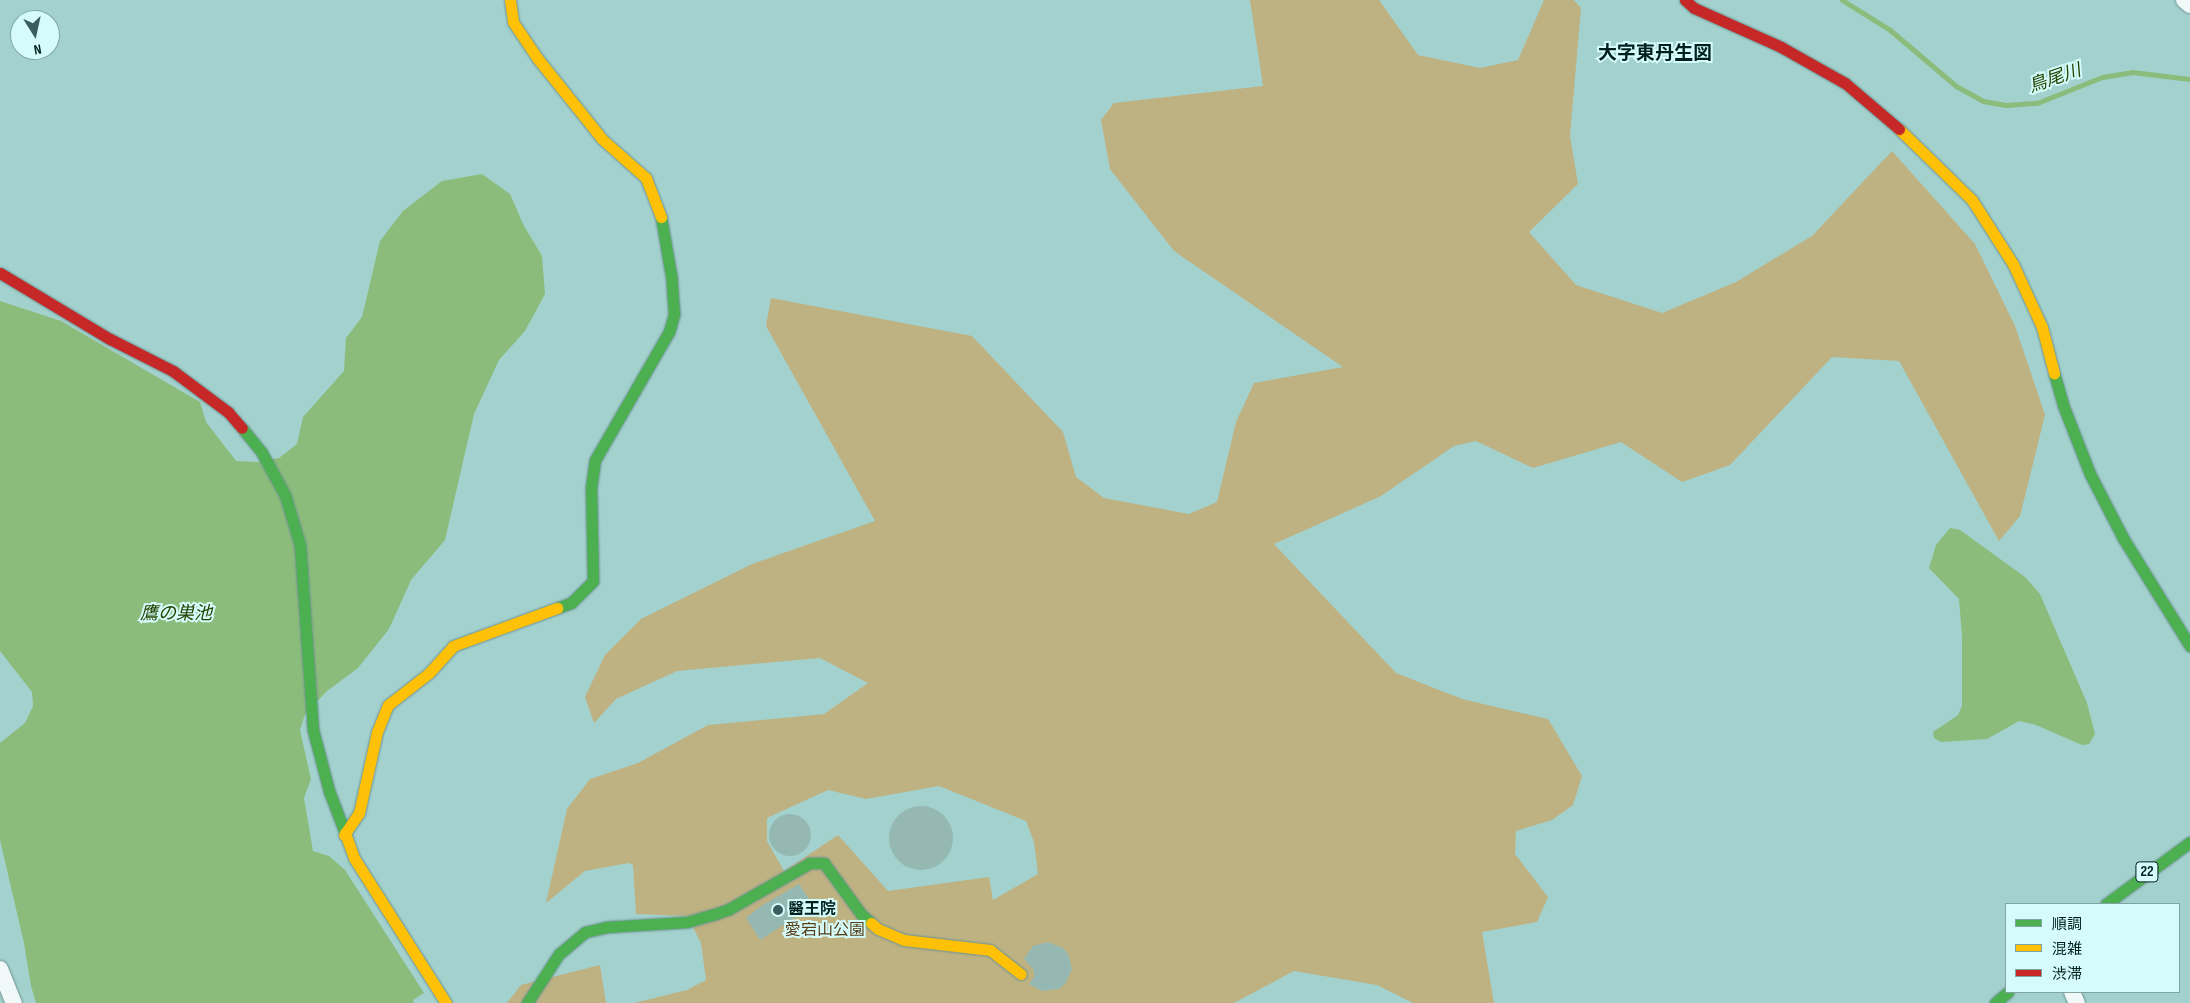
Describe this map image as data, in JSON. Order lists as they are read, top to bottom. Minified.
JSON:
{"streets":{"street":["22"]},"districts":["大字東丹生図"],"water":["鳥尾川","鷹の巣池"],"parks":["愛宕山公園"],"places":["醫王院"],"legend":["順調","混雑","渋滞"],"north":"bottom"}
